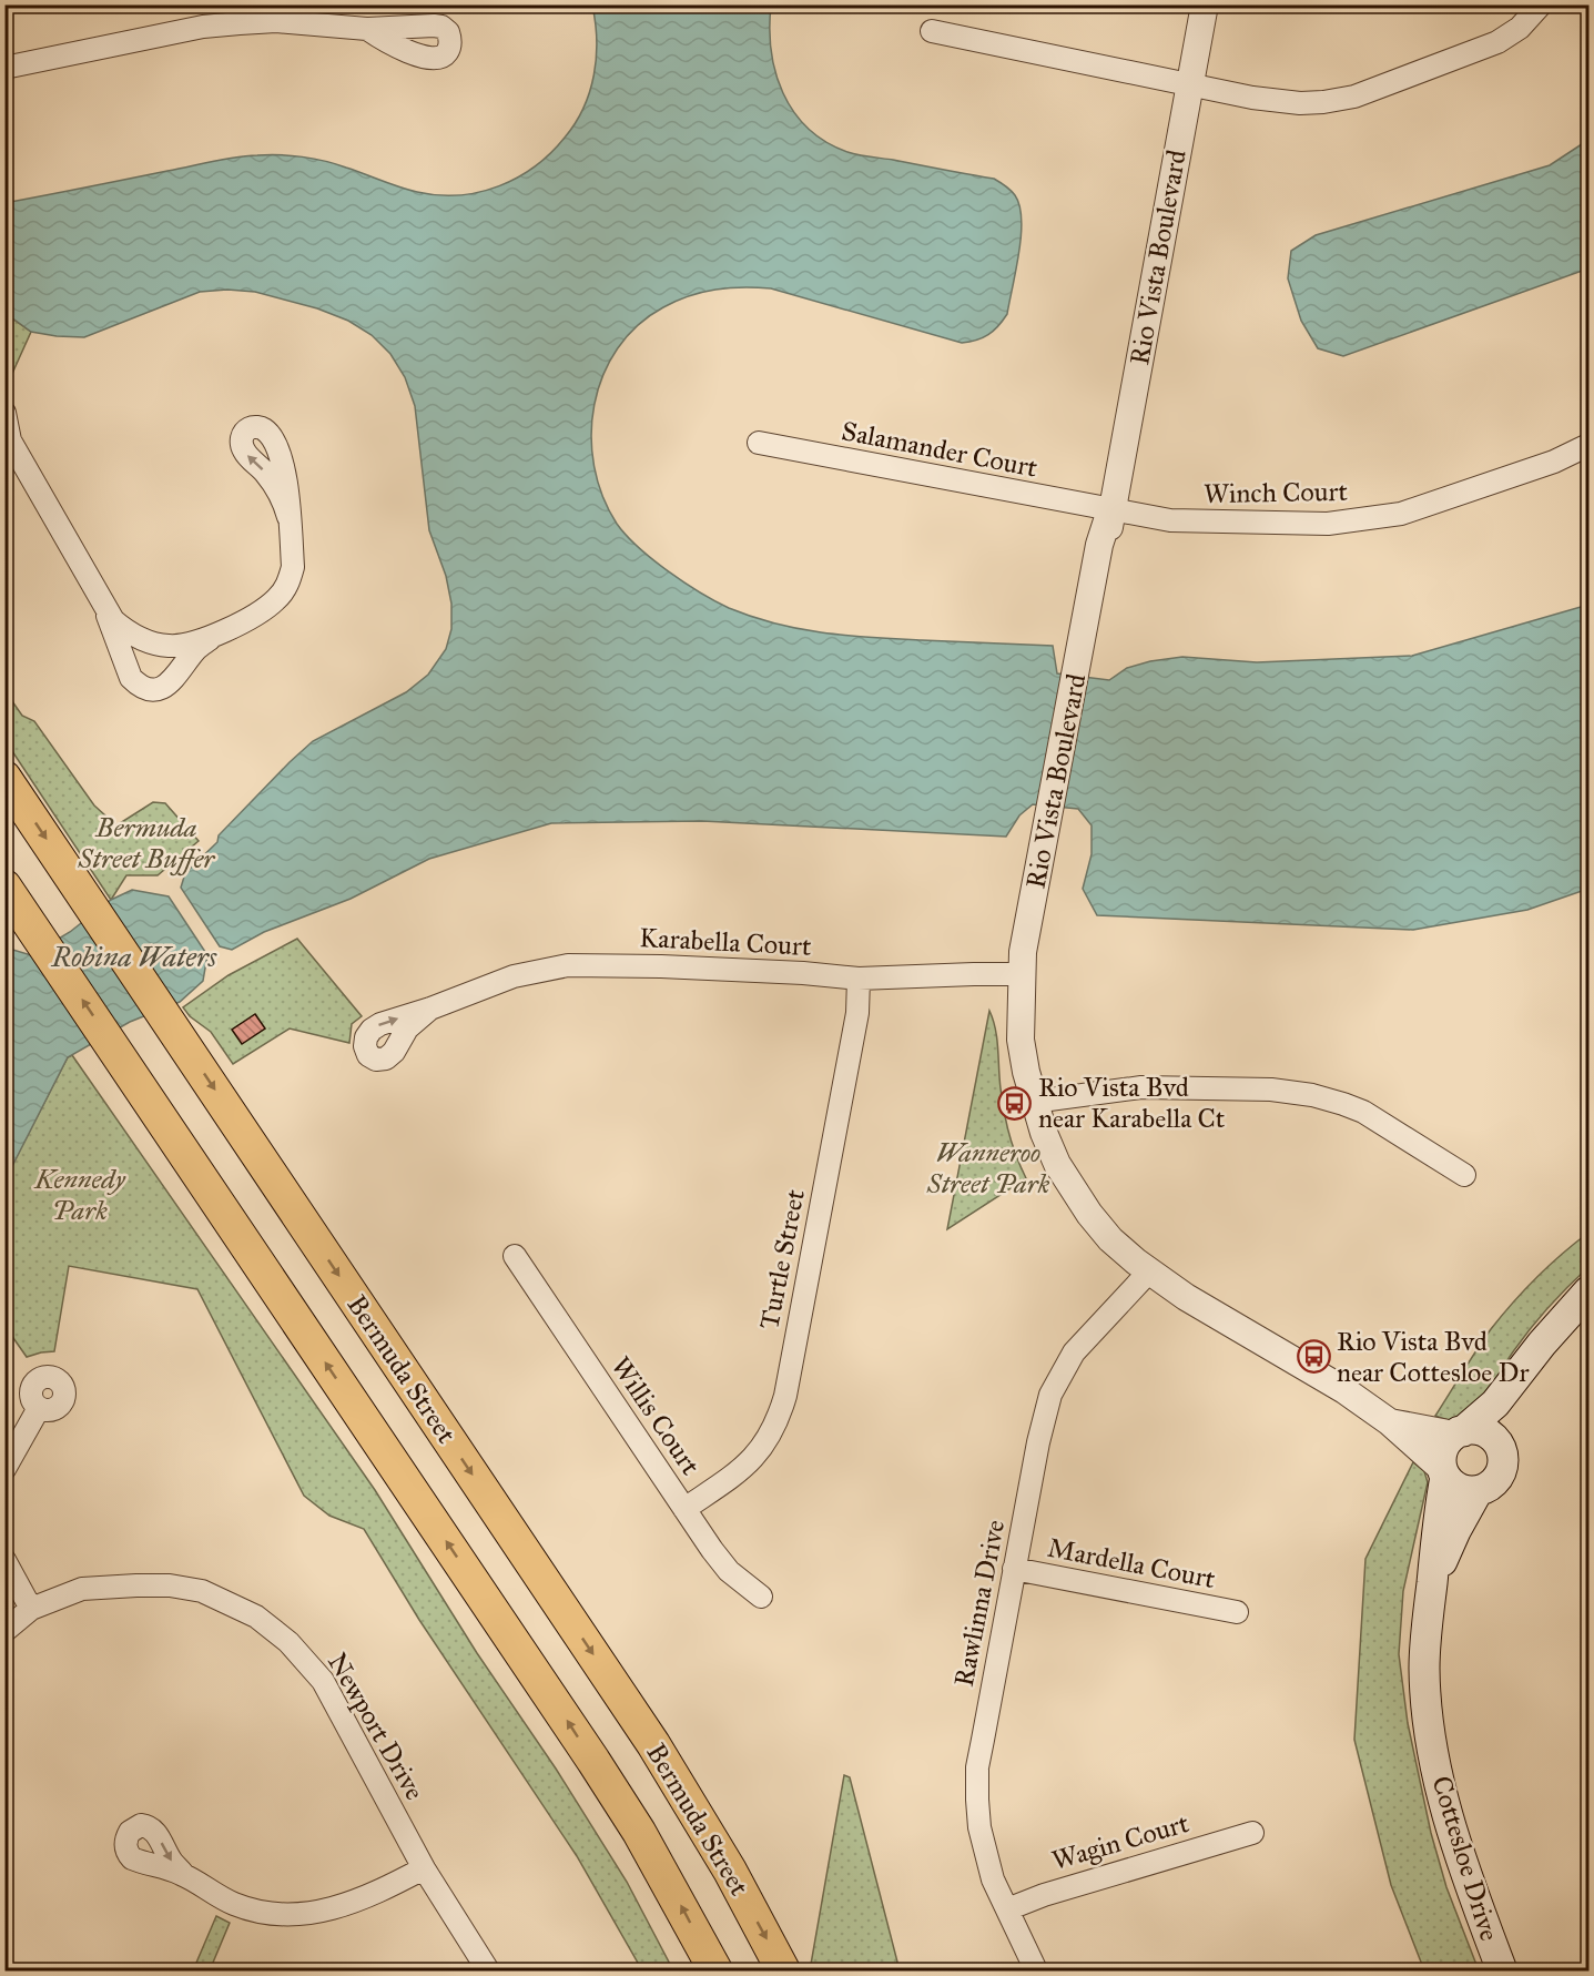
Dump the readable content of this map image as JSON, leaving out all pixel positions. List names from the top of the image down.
{
  "streets": {
    "main road": ["Bermuda Street", "Cottesloe Drive"],
    "street": [
      "Rio Vista Boulevard",
      "Salamander Court",
      "Winch Court",
      "Karabella Court",
      "Turtle Street",
      "Willis Court",
      "Mardella Court",
      "Rawlinna Drive",
      "Newport Drive",
      "Wagin Court"
    ]
  },
  "crossings": [
    ["Rio Vista Boulevard", "Salamander Court"],
    ["Rio Vista Boulevard", "Winch Court"],
    ["Rio Vista Boulevard", "Karabella Court"],
    ["Rio Vista Boulevard", "Rawlinna Drive"],
    ["Rio Vista Boulevard", "Cottesloe Drive"],
    ["Salamander Court", "Winch Court"],
    ["Karabella Court", "Turtle Street"],
    ["Turtle Street", "Willis Court"],
    ["Mardella Court", "Rawlinna Drive"],
    ["Rawlinna Drive", "Wagin Court"]
  ],
  "water": ["Robina Waters"],
  "parks": ["Bermuda Street Buffer", "Wanneroo Street Park", "Kennedy Park"],
  "places": {
    "bus stop": ["Rio Vista Bvd near Karabella Ct", "Rio Vista Bvd near Cottesloe Dr"]
  }
}
